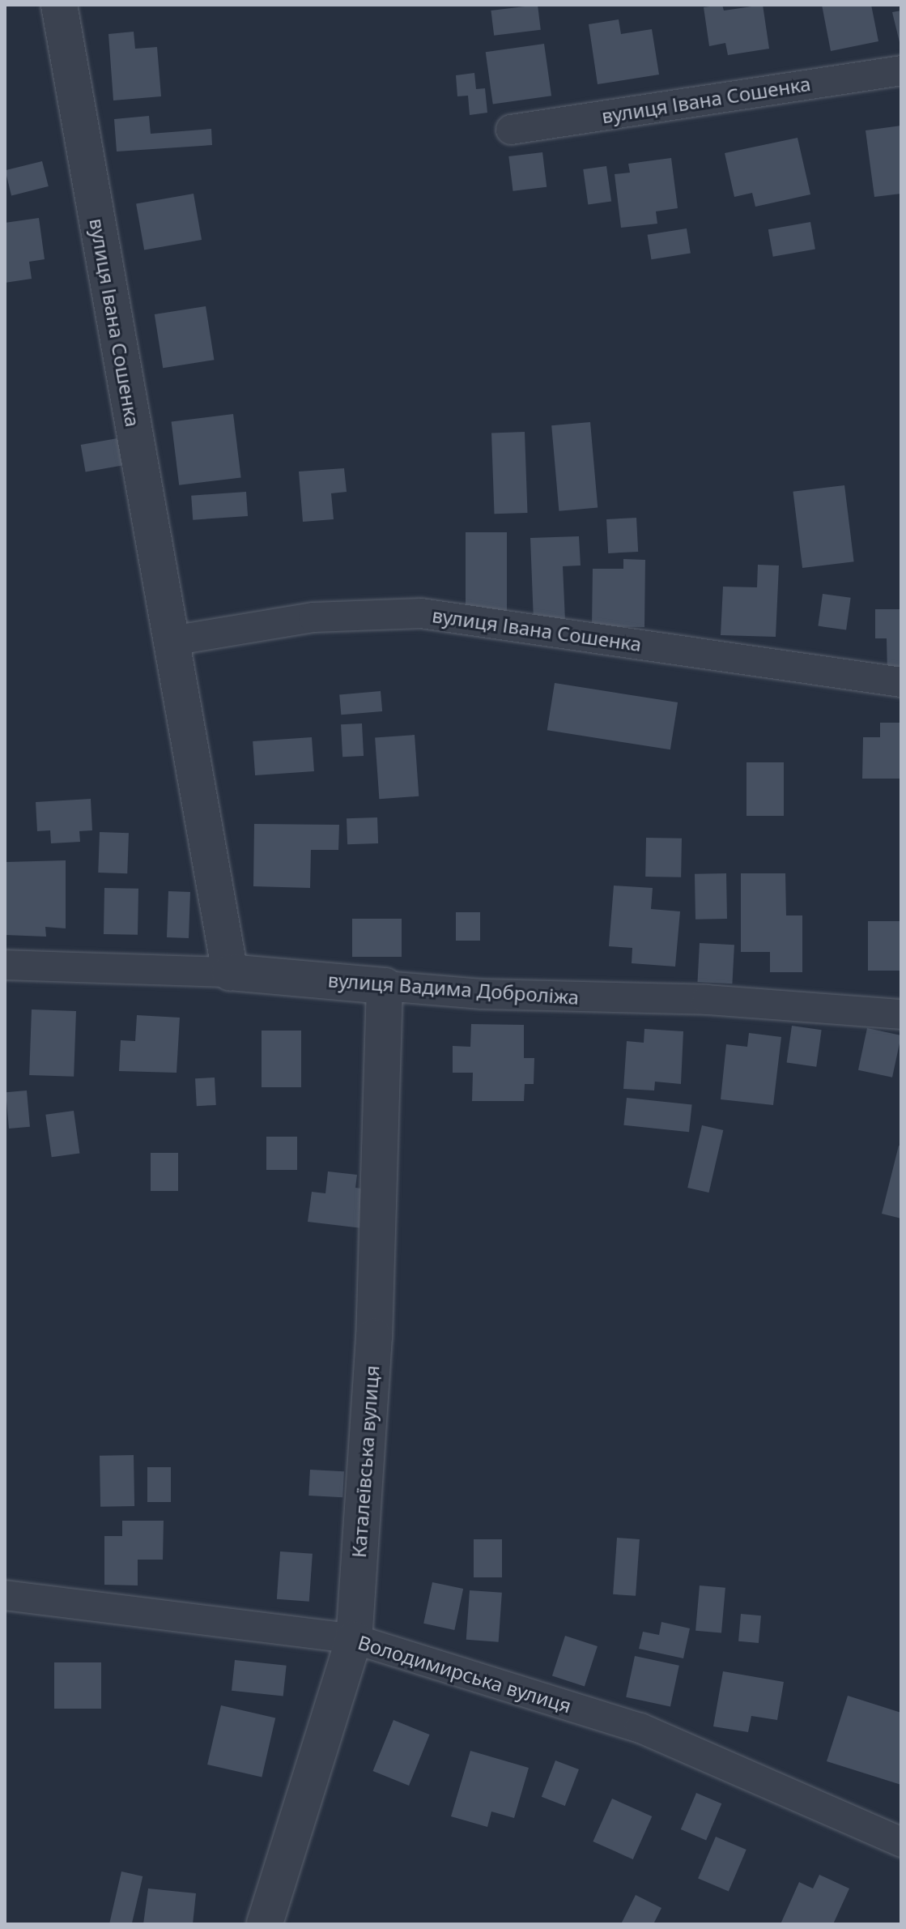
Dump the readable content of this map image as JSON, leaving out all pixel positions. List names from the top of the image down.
{
  "streets": {
    "street": [
      "вулиця Івана Сошенка",
      "вулиця Вадима Доброліжа",
      "Каталеївська вулиця",
      "Володимирська вулиця"
    ]
  },
  "crossings": [
    ["вулиця Івана Сошенка", "вулиця Вадима Доброліжа"],
    ["вулиця Вадима Доброліжа", "Каталеївська вулиця"],
    ["Каталеївська вулиця", "Володимирська вулиця"]
  ]
}
